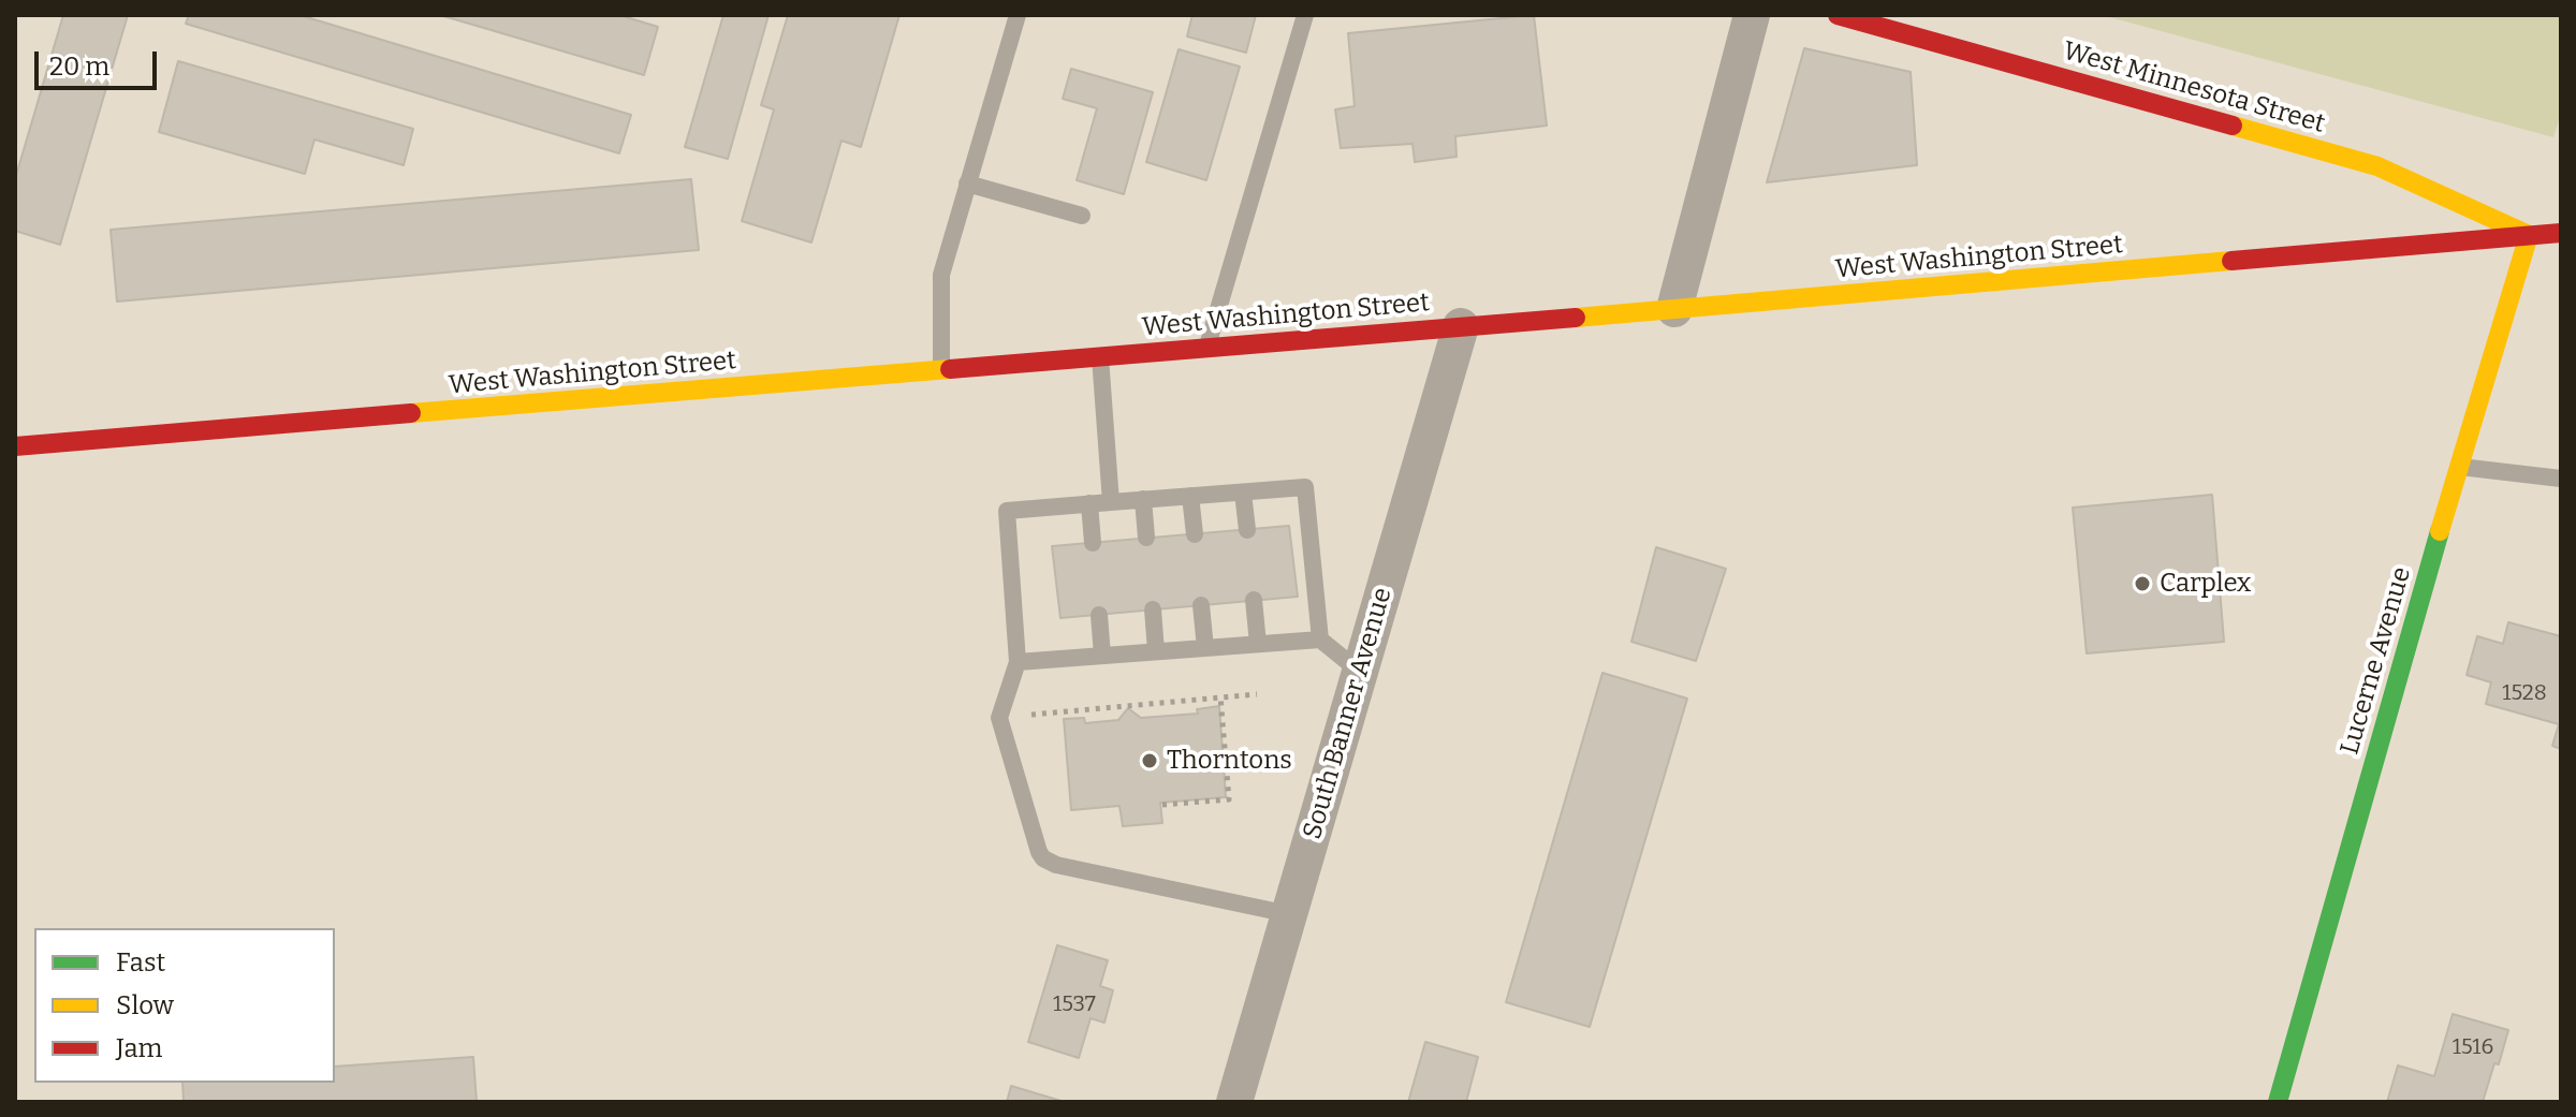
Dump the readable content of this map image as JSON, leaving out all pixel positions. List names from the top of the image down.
{
  "streets": {
    "main road": ["West Minnesota Street", "West Washington Street", "Lucerne Avenue"],
    "street": ["South Banner Avenue"]
  },
  "crossings": [
    ["West Minnesota Street", "West Washington Street"],
    ["West Minnesota Street", "Lucerne Avenue"],
    ["West Washington Street", "Lucerne Avenue"],
    ["West Washington Street", "South Banner Avenue"]
  ],
  "places": ["Carplex", "Thorntons"],
  "house_numbers": ["1528", "1537", "1516"],
  "legend": ["Fast", "Slow", "Jam"],
  "scale_bar": "20 m"
}
